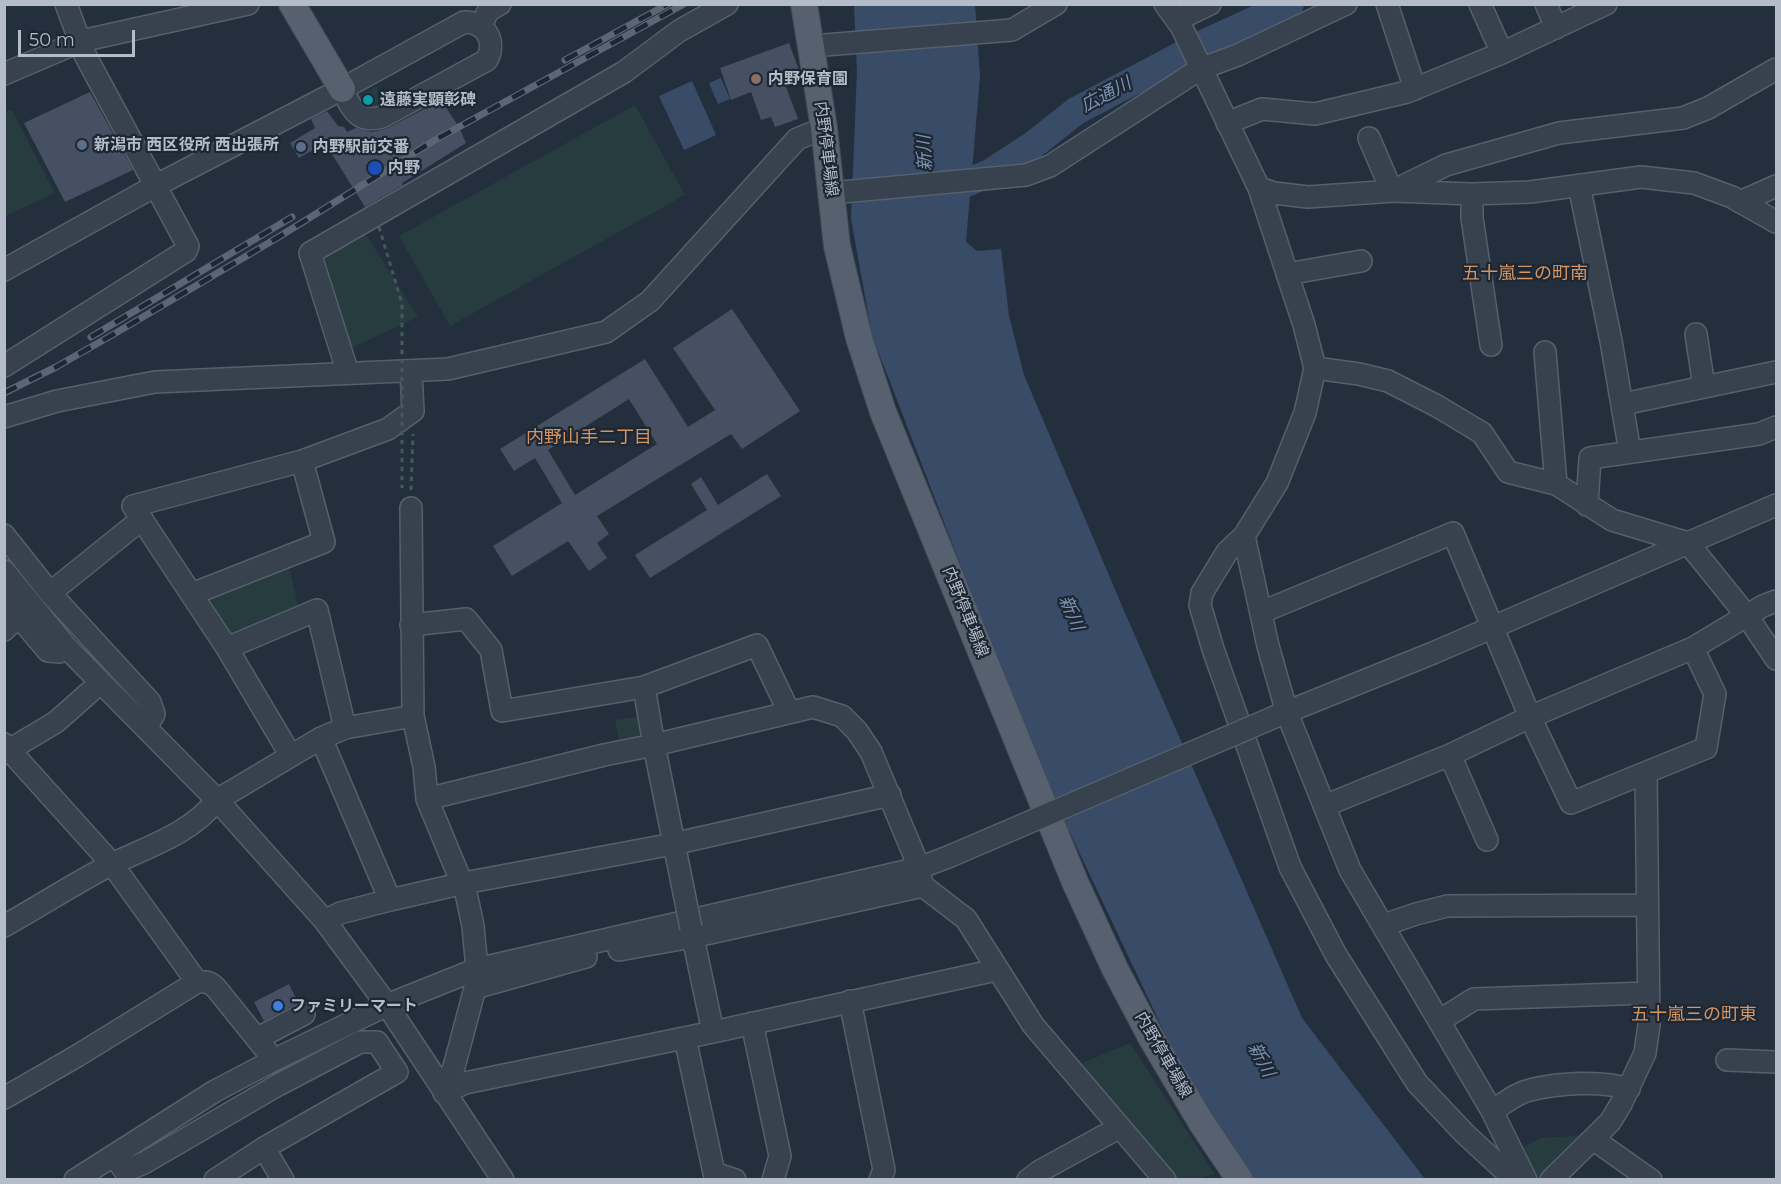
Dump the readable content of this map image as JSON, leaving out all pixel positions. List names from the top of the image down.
{
  "streets": {
    "main road": ["内野停車場線"]
  },
  "districts": ["五十嵐三の町南", "内野山手二丁目", "五十嵐三の町東"],
  "water": ["広通川", "新川"],
  "places": [
    "内野保育園",
    "遠藤実顕彰碑",
    "新潟市 西区役所 西出張所",
    "内野駅前交番",
    "内野",
    "ファミリーマート"
  ],
  "scale_bar": "50 m"
}
